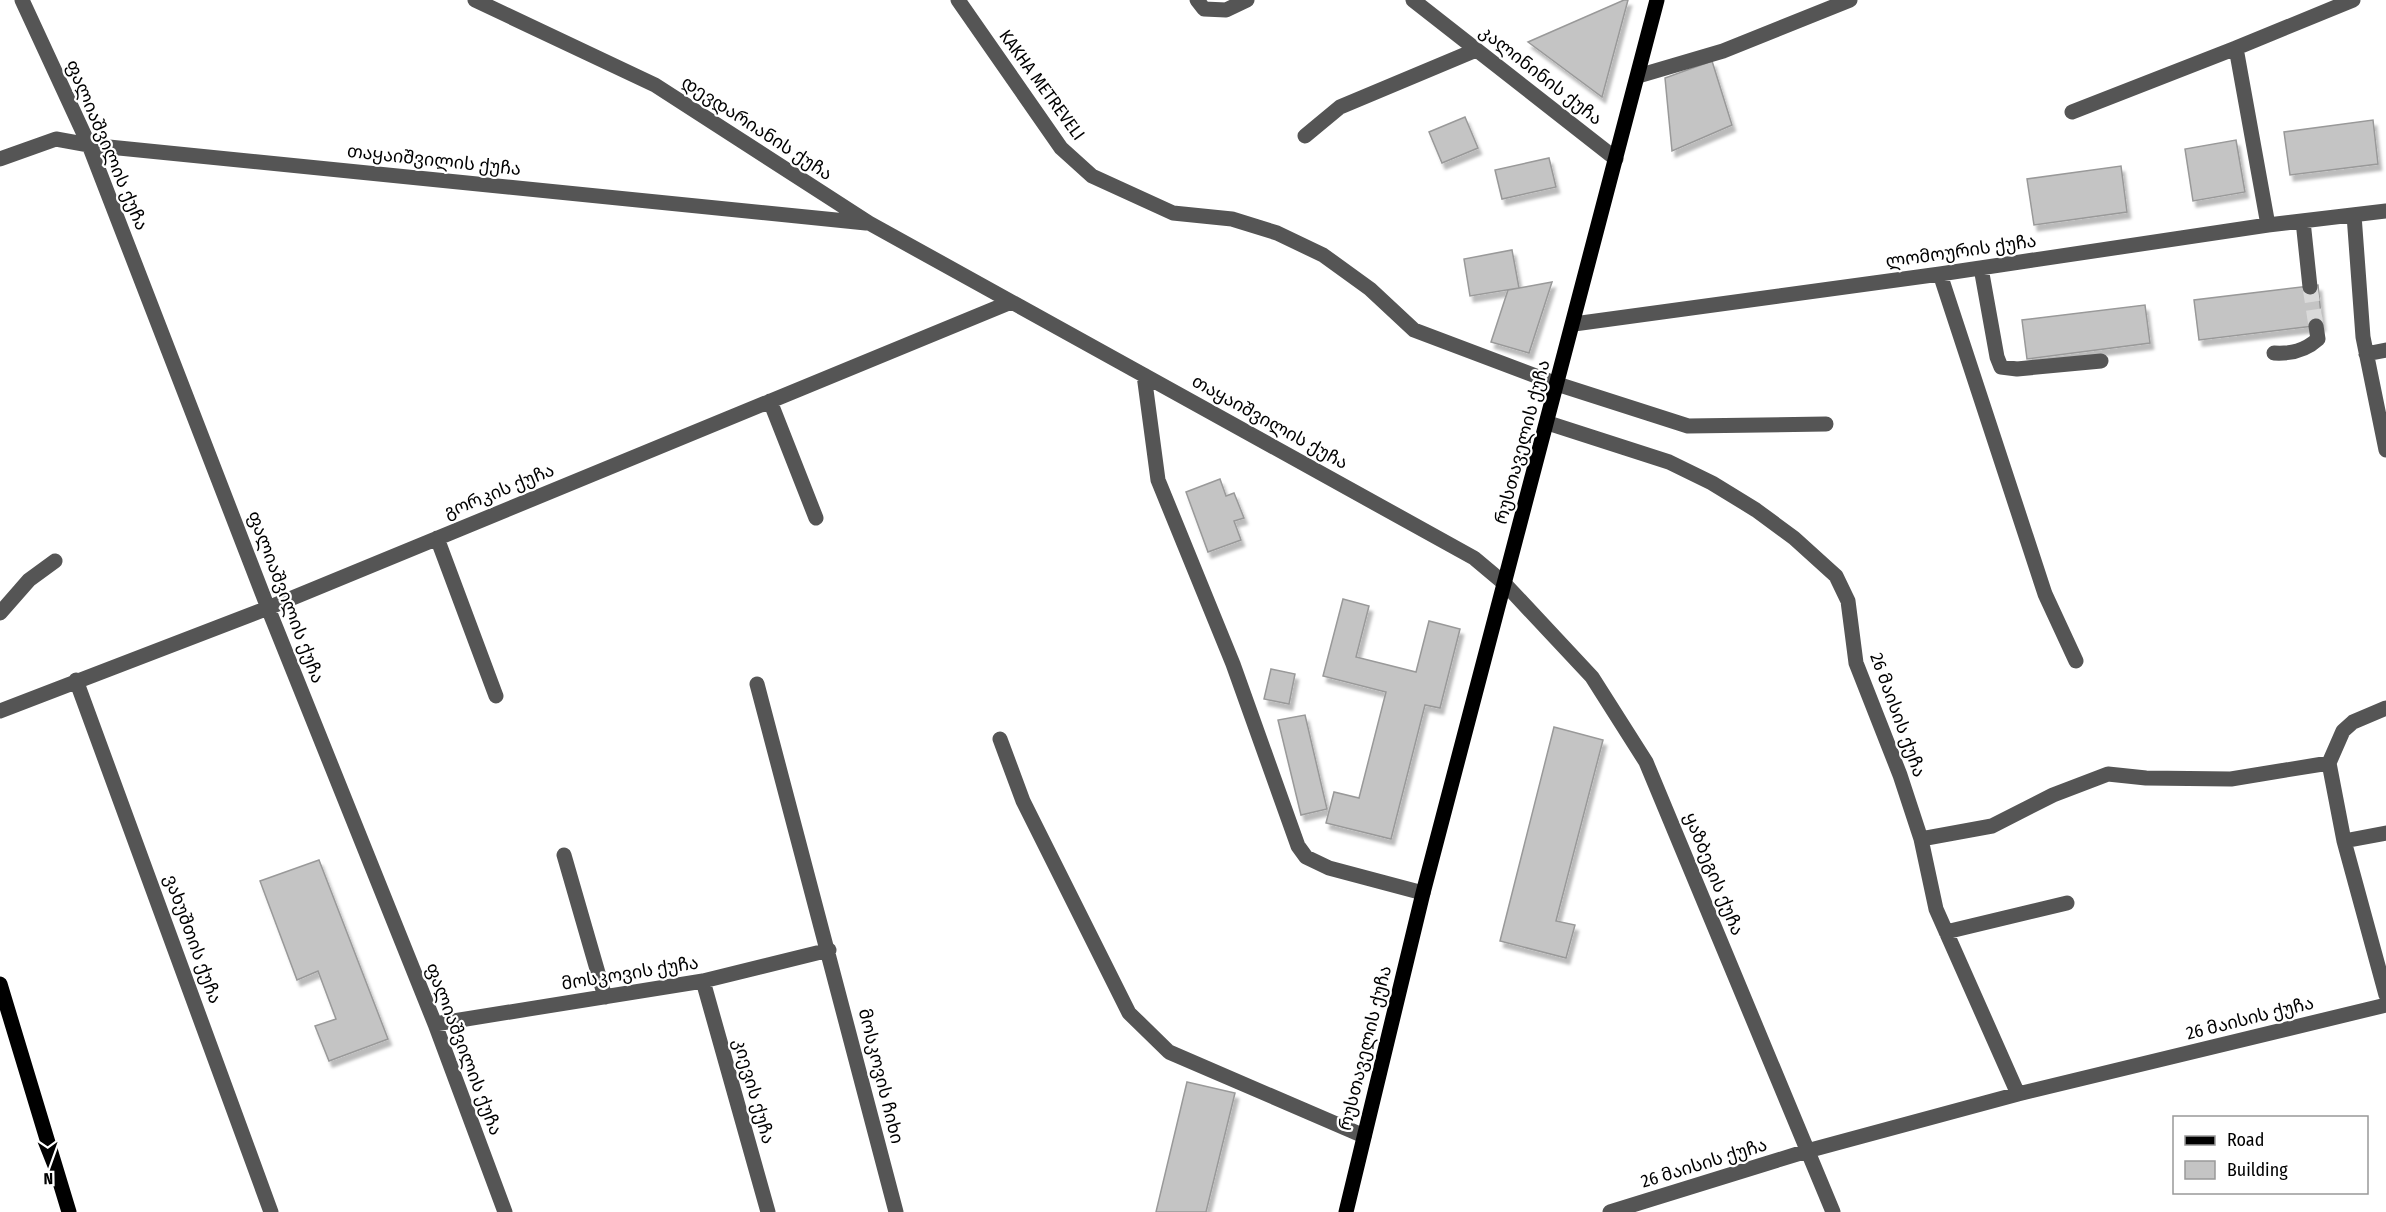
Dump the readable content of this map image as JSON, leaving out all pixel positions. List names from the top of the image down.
{
  "streets": {
    "main road": ["რუსთაველის ქუჩა"],
    "street": [
      "კალინინის ქუჩა",
      "KAKHA METREVELI",
      "დევდარიანის ქუჩა",
      "ფალიაშვილის ქუჩა",
      "თაყაიშვილის ქუჩა",
      "ლომოურის ქუჩა",
      "გორკის ქუჩა",
      "26 მაისის ქუჩა",
      "ყაზბეგის ქუჩა",
      "ვახუშთის ქუჩა",
      "მოსკოვის ქუჩა",
      "მოსკოვის ჩიხი",
      "კიევის ქუჩა"
    ]
  },
  "crossings": [
    ["კალინინის ქუჩა", "რუსთაველის ქუჩა"],
    ["KAKHA METREVELI", "რუსთაველის ქუჩა"],
    ["დევდარიანის ქუჩა", "თაყაიშვილის ქუჩა"],
    ["დევდარიანის ქუჩა", "გორკის ქუჩა"],
    ["ფალიაშვილის ქუჩა", "თაყაიშვილის ქუჩა"],
    ["ფალიაშვილის ქუჩა", "გორკის ქუჩა"],
    ["ფალიაშვილის ქუჩა", "მოსკოვის ქუჩა"],
    ["თაყაიშვილის ქუჩა", "რუსთაველის ქუჩა"],
    ["თაყაიშვილის ქუჩა", "გორკის ქუჩა"],
    ["თაყაიშვილის ქუჩა", "ყაზბეგის ქუჩა"],
    ["ლომოურის ქუჩა", "რუსთაველის ქუჩა"],
    ["რუსთაველის ქუჩა", "26 მაისის ქუჩა"],
    ["რუსთაველის ქუჩა", "ყაზბეგის ქუჩა"],
    ["გორკის ქუჩა", "ვახუშთის ქუჩა"],
    ["26 მაისის ქუჩა", "ყაზბეგის ქუჩა"],
    ["მოსკოვის ქუჩა", "მოსკოვის ჩიხი"],
    ["მოსკოვის ქუჩა", "კიევის ქუჩა"]
  ],
  "legend": ["Road", "Building"],
  "north": "bottom"
}
